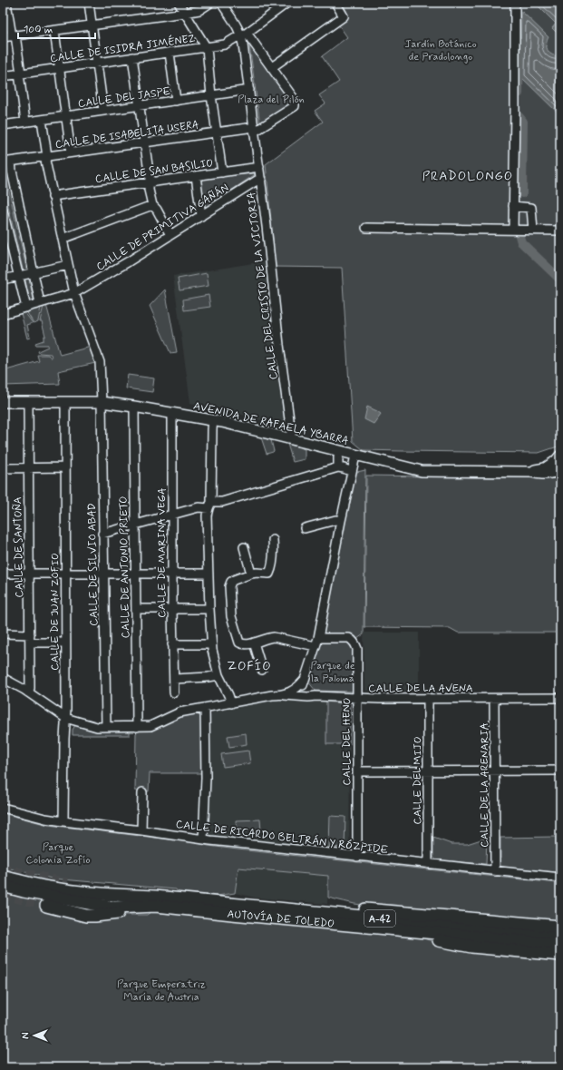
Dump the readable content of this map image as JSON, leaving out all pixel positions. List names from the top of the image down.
{
  "streets": {
    "highway": ["AUTOVÍA DE TOLEDO", "A-42"],
    "main road": ["AVENIDA DE RAFAELA YBARRA"],
    "street": [
      "CALLE DE ISIDRA JIMÉNEZ",
      "CALLE DEL JASPE",
      "CALLE DE ISABELITA USERA",
      "CALLE DE SAN BASILIO",
      "CALLE DE PRIMITIVA GAÑÁN",
      "CALLE DEL CRISTO DE LA VICTORIA",
      "CALLE DE SANTOÑA",
      "CALLE DE MARINA VEGA",
      "CALLE DE SILVIO ABAD",
      "CALLE DE ANTONIO PRIETO",
      "CALLE DE JUAN ZOFIO",
      "CALLE DE LA AVENA",
      "CALLE DEL HENO",
      "CALLE DEL MIJO",
      "CALLE DE LA ARENARIA",
      "CALLE DE RICARDO BELTRÁN Y RÓZPIDE"
    ]
  },
  "crossings": [
    ["CALLE DE ISIDRA JIMÉNEZ", "CALLE DEL CRISTO DE LA VICTORIA"],
    ["CALLE DEL JASPE", "CALLE DEL CRISTO DE LA VICTORIA"],
    ["CALLE DEL JASPE", "CALLE DE SILVIO ABAD"],
    ["CALLE DE ISABELITA USERA", "CALLE DEL CRISTO DE LA VICTORIA"],
    ["CALLE DE ISABELITA USERA", "CALLE DE SILVIO ABAD"],
    ["CALLE DE SAN BASILIO", "CALLE DEL CRISTO DE LA VICTORIA"],
    ["CALLE DE SAN BASILIO", "CALLE DE SILVIO ABAD"],
    ["CALLE DE PRIMITIVA GAÑÁN", "CALLE DEL CRISTO DE LA VICTORIA"],
    ["CALLE DE PRIMITIVA GAÑÁN", "CALLE DE SILVIO ABAD"],
    ["CALLE DEL CRISTO DE LA VICTORIA", "AVENIDA DE RAFAELA YBARRA"],
    ["AVENIDA DE RAFAELA YBARRA", "CALLE DE SANTOÑA"],
    ["AVENIDA DE RAFAELA YBARRA", "CALLE DE MARINA VEGA"],
    ["AVENIDA DE RAFAELA YBARRA", "CALLE DE SILVIO ABAD"],
    ["AVENIDA DE RAFAELA YBARRA", "CALLE DE ANTONIO PRIETO"],
    ["AVENIDA DE RAFAELA YBARRA", "CALLE DE JUAN ZOFIO"],
    ["CALLE DE JUAN ZOFIO", "CALLE DE RICARDO BELTRÁN Y RÓZPIDE"],
    ["CALLE DE LA AVENA", "CALLE DEL HENO"],
    ["CALLE DE LA AVENA", "CALLE DEL MIJO"],
    ["CALLE DE LA AVENA", "CALLE DE LA ARENARIA"],
    ["CALLE DEL HENO", "CALLE DE RICARDO BELTRÁN Y RÓZPIDE"],
    ["CALLE DEL MIJO", "CALLE DE RICARDO BELTRÁN Y RÓZPIDE"],
    ["CALLE DE LA ARENARIA", "CALLE DE RICARDO BELTRÁN Y RÓZPIDE"]
  ],
  "districts": ["PRADOLONGO", "ZOFÍO"],
  "parks": [
    "Jardín Botánico de Pradolongo",
    "Plaza del Pilón",
    "Parque de la Paloma",
    "Parque Colonia Zofío",
    "Parque Emperatriz María de Austria"
  ],
  "scale_bar": "100 m",
  "north": "left"
}
